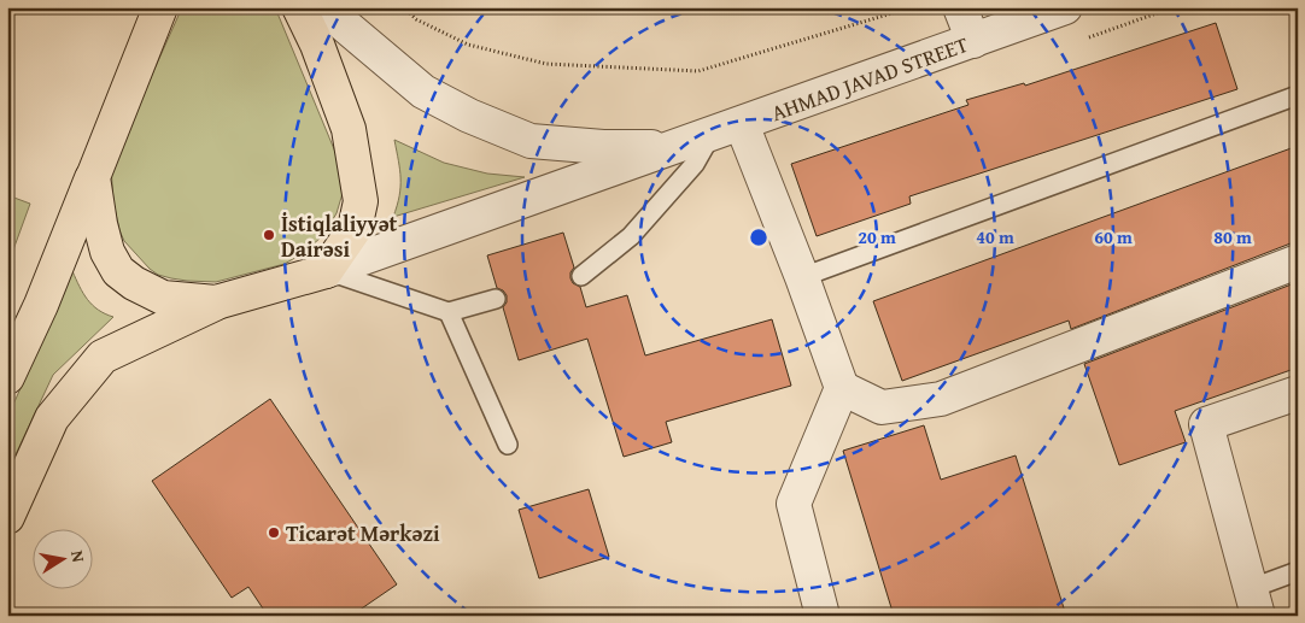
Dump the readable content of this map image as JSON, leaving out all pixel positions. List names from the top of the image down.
{
  "streets": {
    "street": ["AHMAD JAVAD STREET"]
  },
  "places": ["İstiqlaliyyət Dairəsi", "Ticarət Mərkəzi"],
  "north": "right",
  "rings": [
    "20 m",
    "40 m",
    "60 m",
    "80 m"
  ]
}
